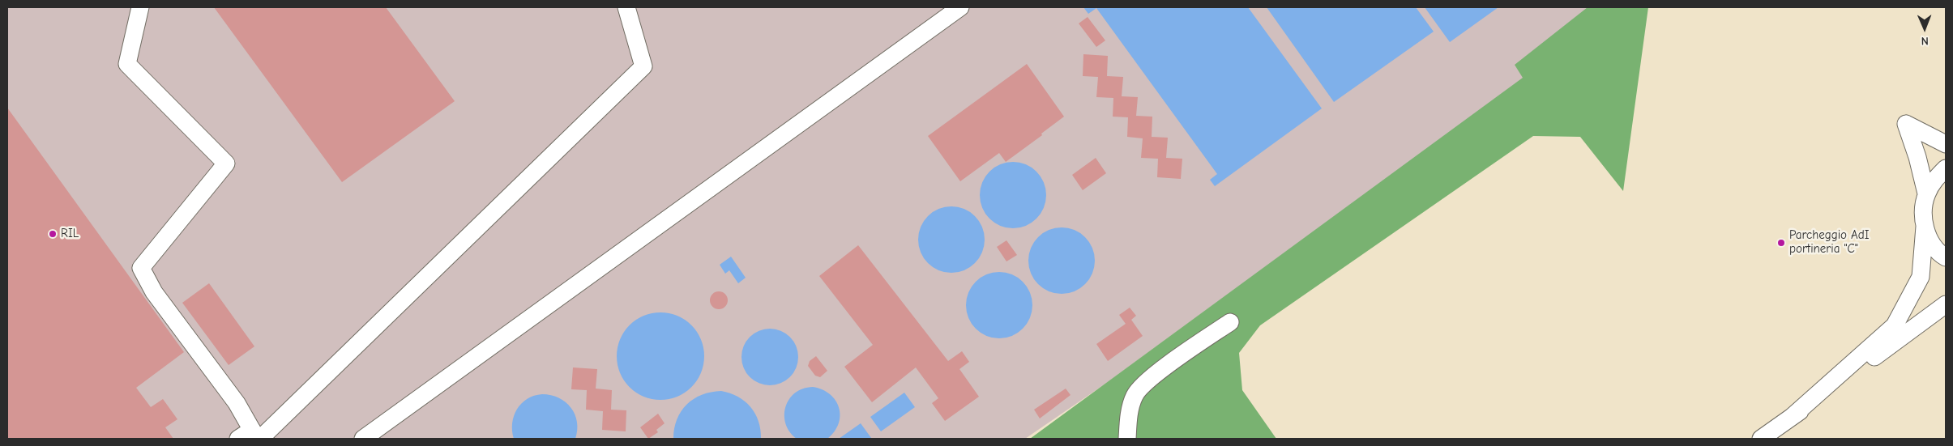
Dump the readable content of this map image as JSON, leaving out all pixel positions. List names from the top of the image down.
{
  "places": ["RIL", "Parcheggio AdI portineria \"C\""],
  "north": "bottom"
}
